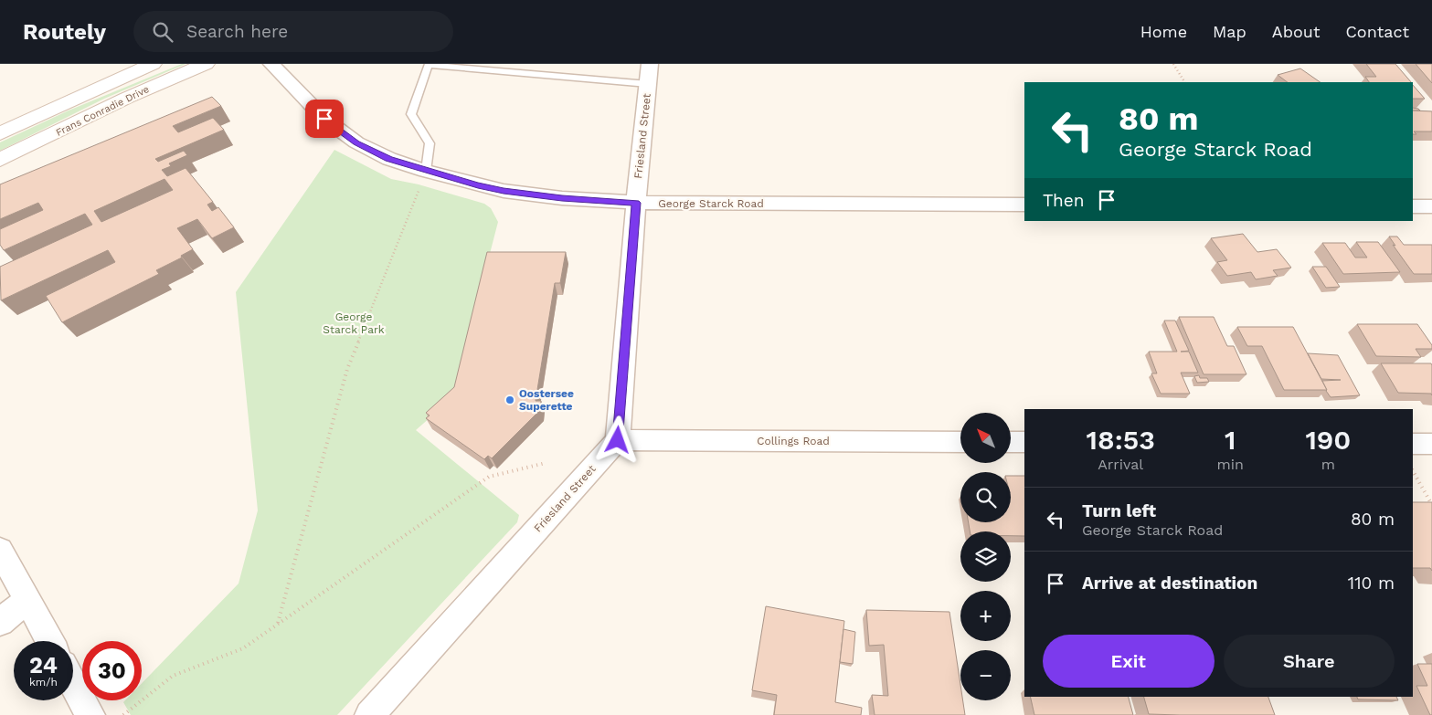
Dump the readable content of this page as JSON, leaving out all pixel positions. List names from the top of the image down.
{
  "streets": {
    "main road": ["Frans Conradie Drive"],
    "street": ["Friesland Street", "George Starck Road", "Collings Road"]
  },
  "crossings": [
    ["Friesland Street", "George Starck Road"],
    ["Friesland Street", "Collings Road"]
  ],
  "parks": ["George Starck Park"],
  "places": ["Oostersee Superette"],
  "north": "top left",
  "page": {
    "header": "Routely",
    "search": "Search here",
    "nav": [
      "Home",
      "Map",
      "About",
      "Contact"
    ],
    "turn": ["80 m", "George Starck Road"],
    "then": "Then",
    "eta": [
      "18:53",
      "Arrival",
      "1",
      "min",
      "190",
      "m"
    ],
    "map_buttons": ["+", "−"],
    "list": [
      {
        "name": "Turn left",
        "note": "George Starck Road",
        "value": "80 m"
      },
      {
        "name": "Arrive at destination",
        "value": "110 m"
      }
    ],
    "buttons": ["Exit", "Share"],
    "speed": "24 km/h",
    "limit": "30"
  }
}
